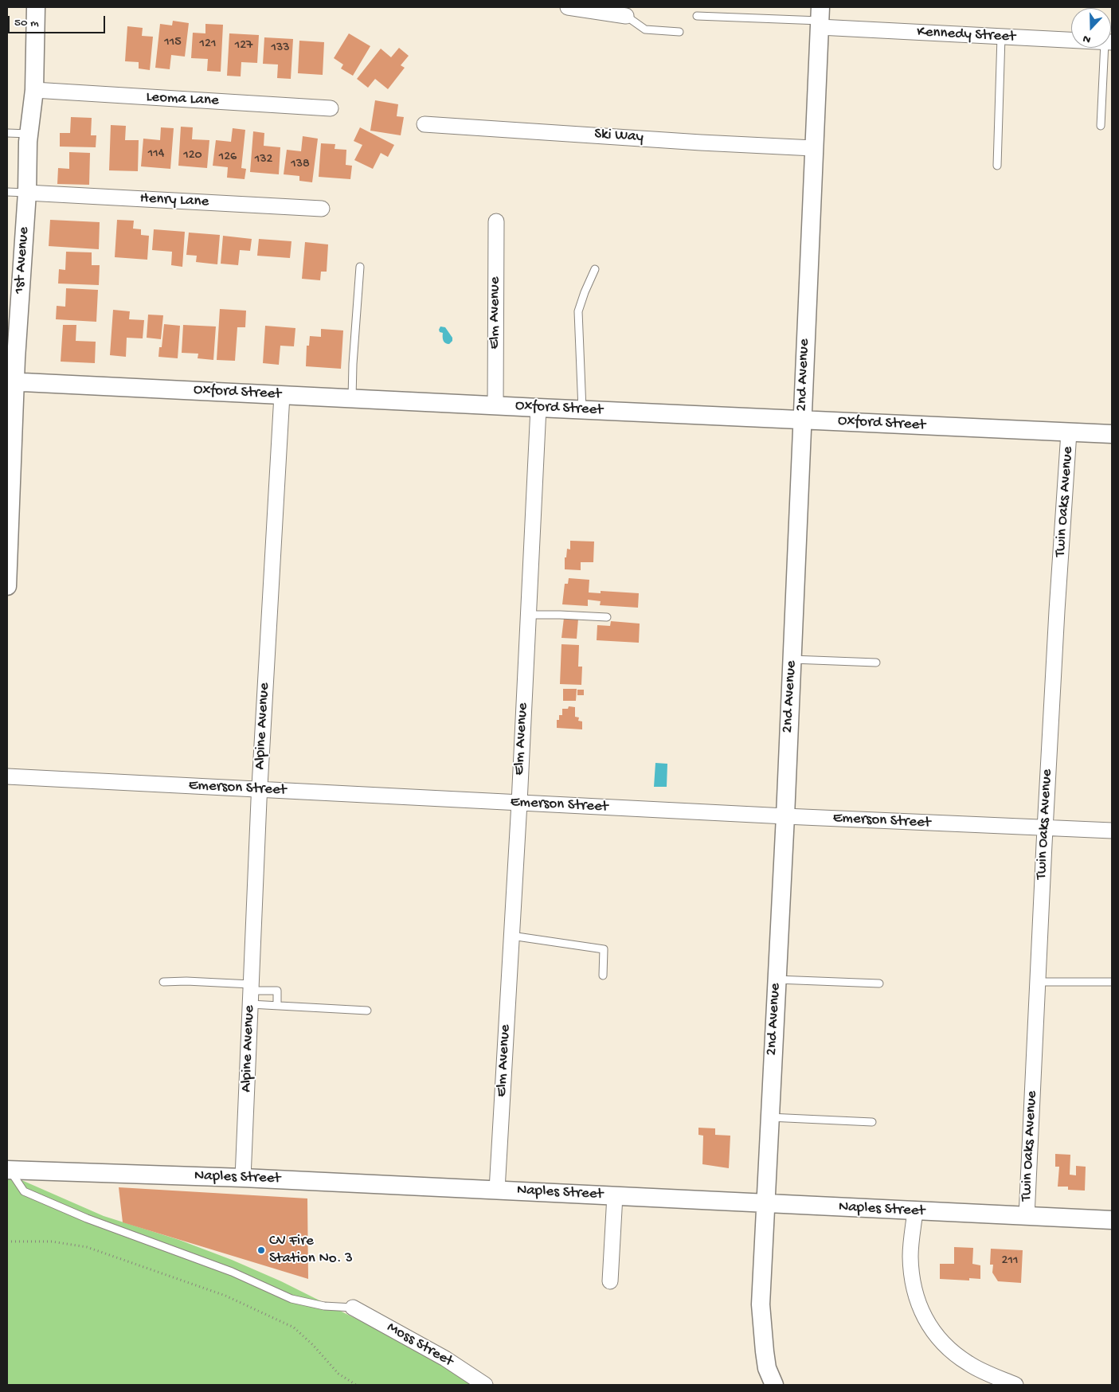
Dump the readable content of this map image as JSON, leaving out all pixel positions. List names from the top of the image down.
{
  "streets": {
    "street": [
      "Kennedy Street",
      "Leoma Lane",
      "Ski Way",
      "Henry Lane",
      "1st Avenue",
      "Elm Avenue",
      "2nd Avenue",
      "Oxford Street",
      "Twin Oaks Avenue",
      "Alpine Avenue",
      "Emerson Street",
      "Naples Street",
      "Moss Street"
    ]
  },
  "crossings": [
    ["Kennedy Street", "2nd Avenue"],
    ["Leoma Lane", "1st Avenue"],
    ["Ski Way", "2nd Avenue"],
    ["Henry Lane", "1st Avenue"],
    ["1st Avenue", "Oxford Street"],
    ["Elm Avenue", "Oxford Street"],
    ["Elm Avenue", "Emerson Street"],
    ["Elm Avenue", "Naples Street"],
    ["2nd Avenue", "Oxford Street"],
    ["2nd Avenue", "Emerson Street"],
    ["2nd Avenue", "Naples Street"],
    ["Oxford Street", "Twin Oaks Avenue"],
    ["Oxford Street", "Alpine Avenue"],
    ["Twin Oaks Avenue", "Emerson Street"],
    ["Twin Oaks Avenue", "Naples Street"],
    ["Alpine Avenue", "Emerson Street"],
    ["Alpine Avenue", "Naples Street"]
  ],
  "places": ["CV Fire Station No. 3"],
  "house_numbers": [
    "115",
    "121",
    "127",
    "133",
    "114",
    "120",
    "126",
    "132",
    "138",
    "211"
  ],
  "scale_bar": "50 m",
  "north": "bottom"
}
